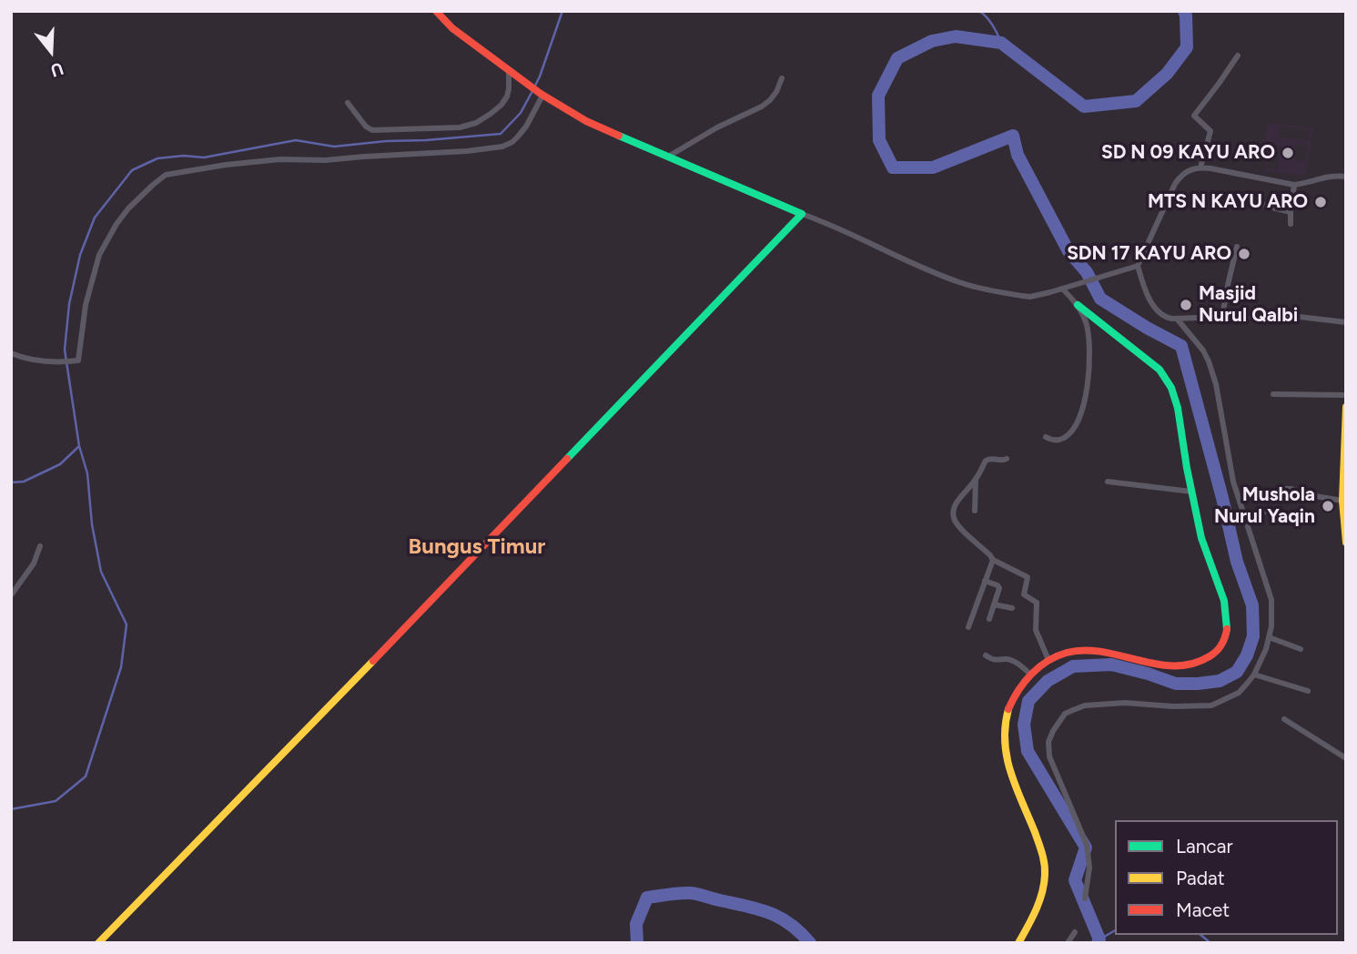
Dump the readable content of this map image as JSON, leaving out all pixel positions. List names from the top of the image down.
{
  "districts": ["Bungus Timur"],
  "places": [
    "SD N 09 KAYU ARO",
    "MTS N KAYU ARO",
    "SDN 17 KAYU ARO",
    "Masjid Nurul Qalbi",
    "Mushola Nurul Yaqin"
  ],
  "legend": ["Lancar", "Padat", "Macet"],
  "north": "bottom"
}
